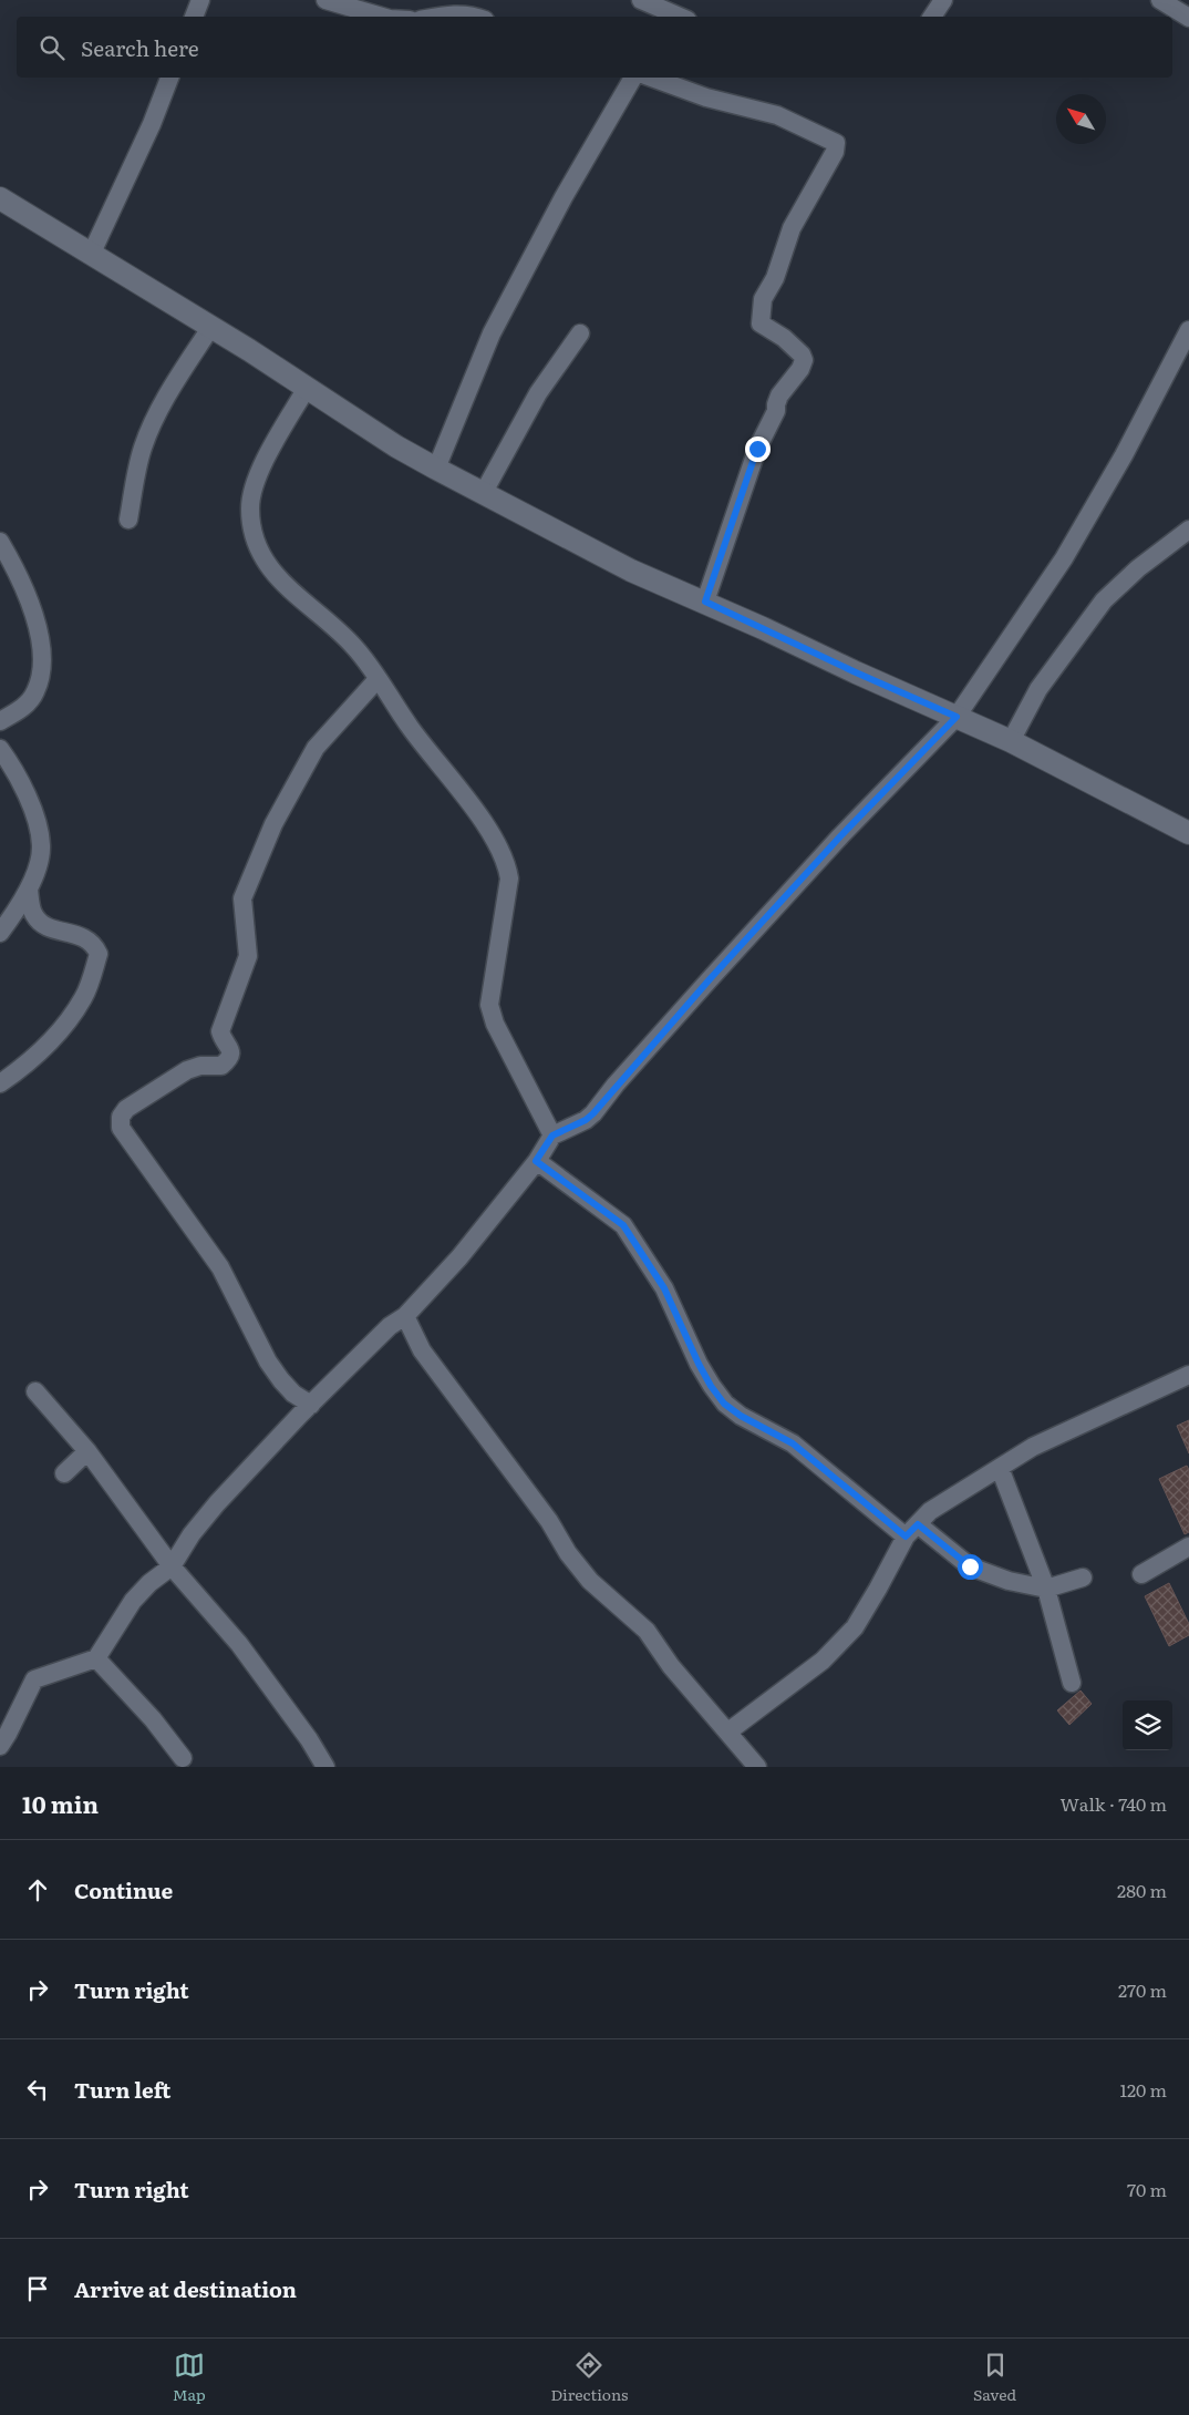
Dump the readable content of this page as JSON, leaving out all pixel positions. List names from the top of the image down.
{
  "north": "top left",
  "page": {
    "search": "Search here",
    "heading": ["10 min", "Walk · 740 m"],
    "list": [
      ["Continue", "280 m"],
      ["Turn right", "270 m"],
      ["Turn left", "120 m"],
      ["Turn right", "70 m"],
      "Arrive at destination"
    ],
    "nav": ["Map", "Directions", "Saved"]
  }
}
